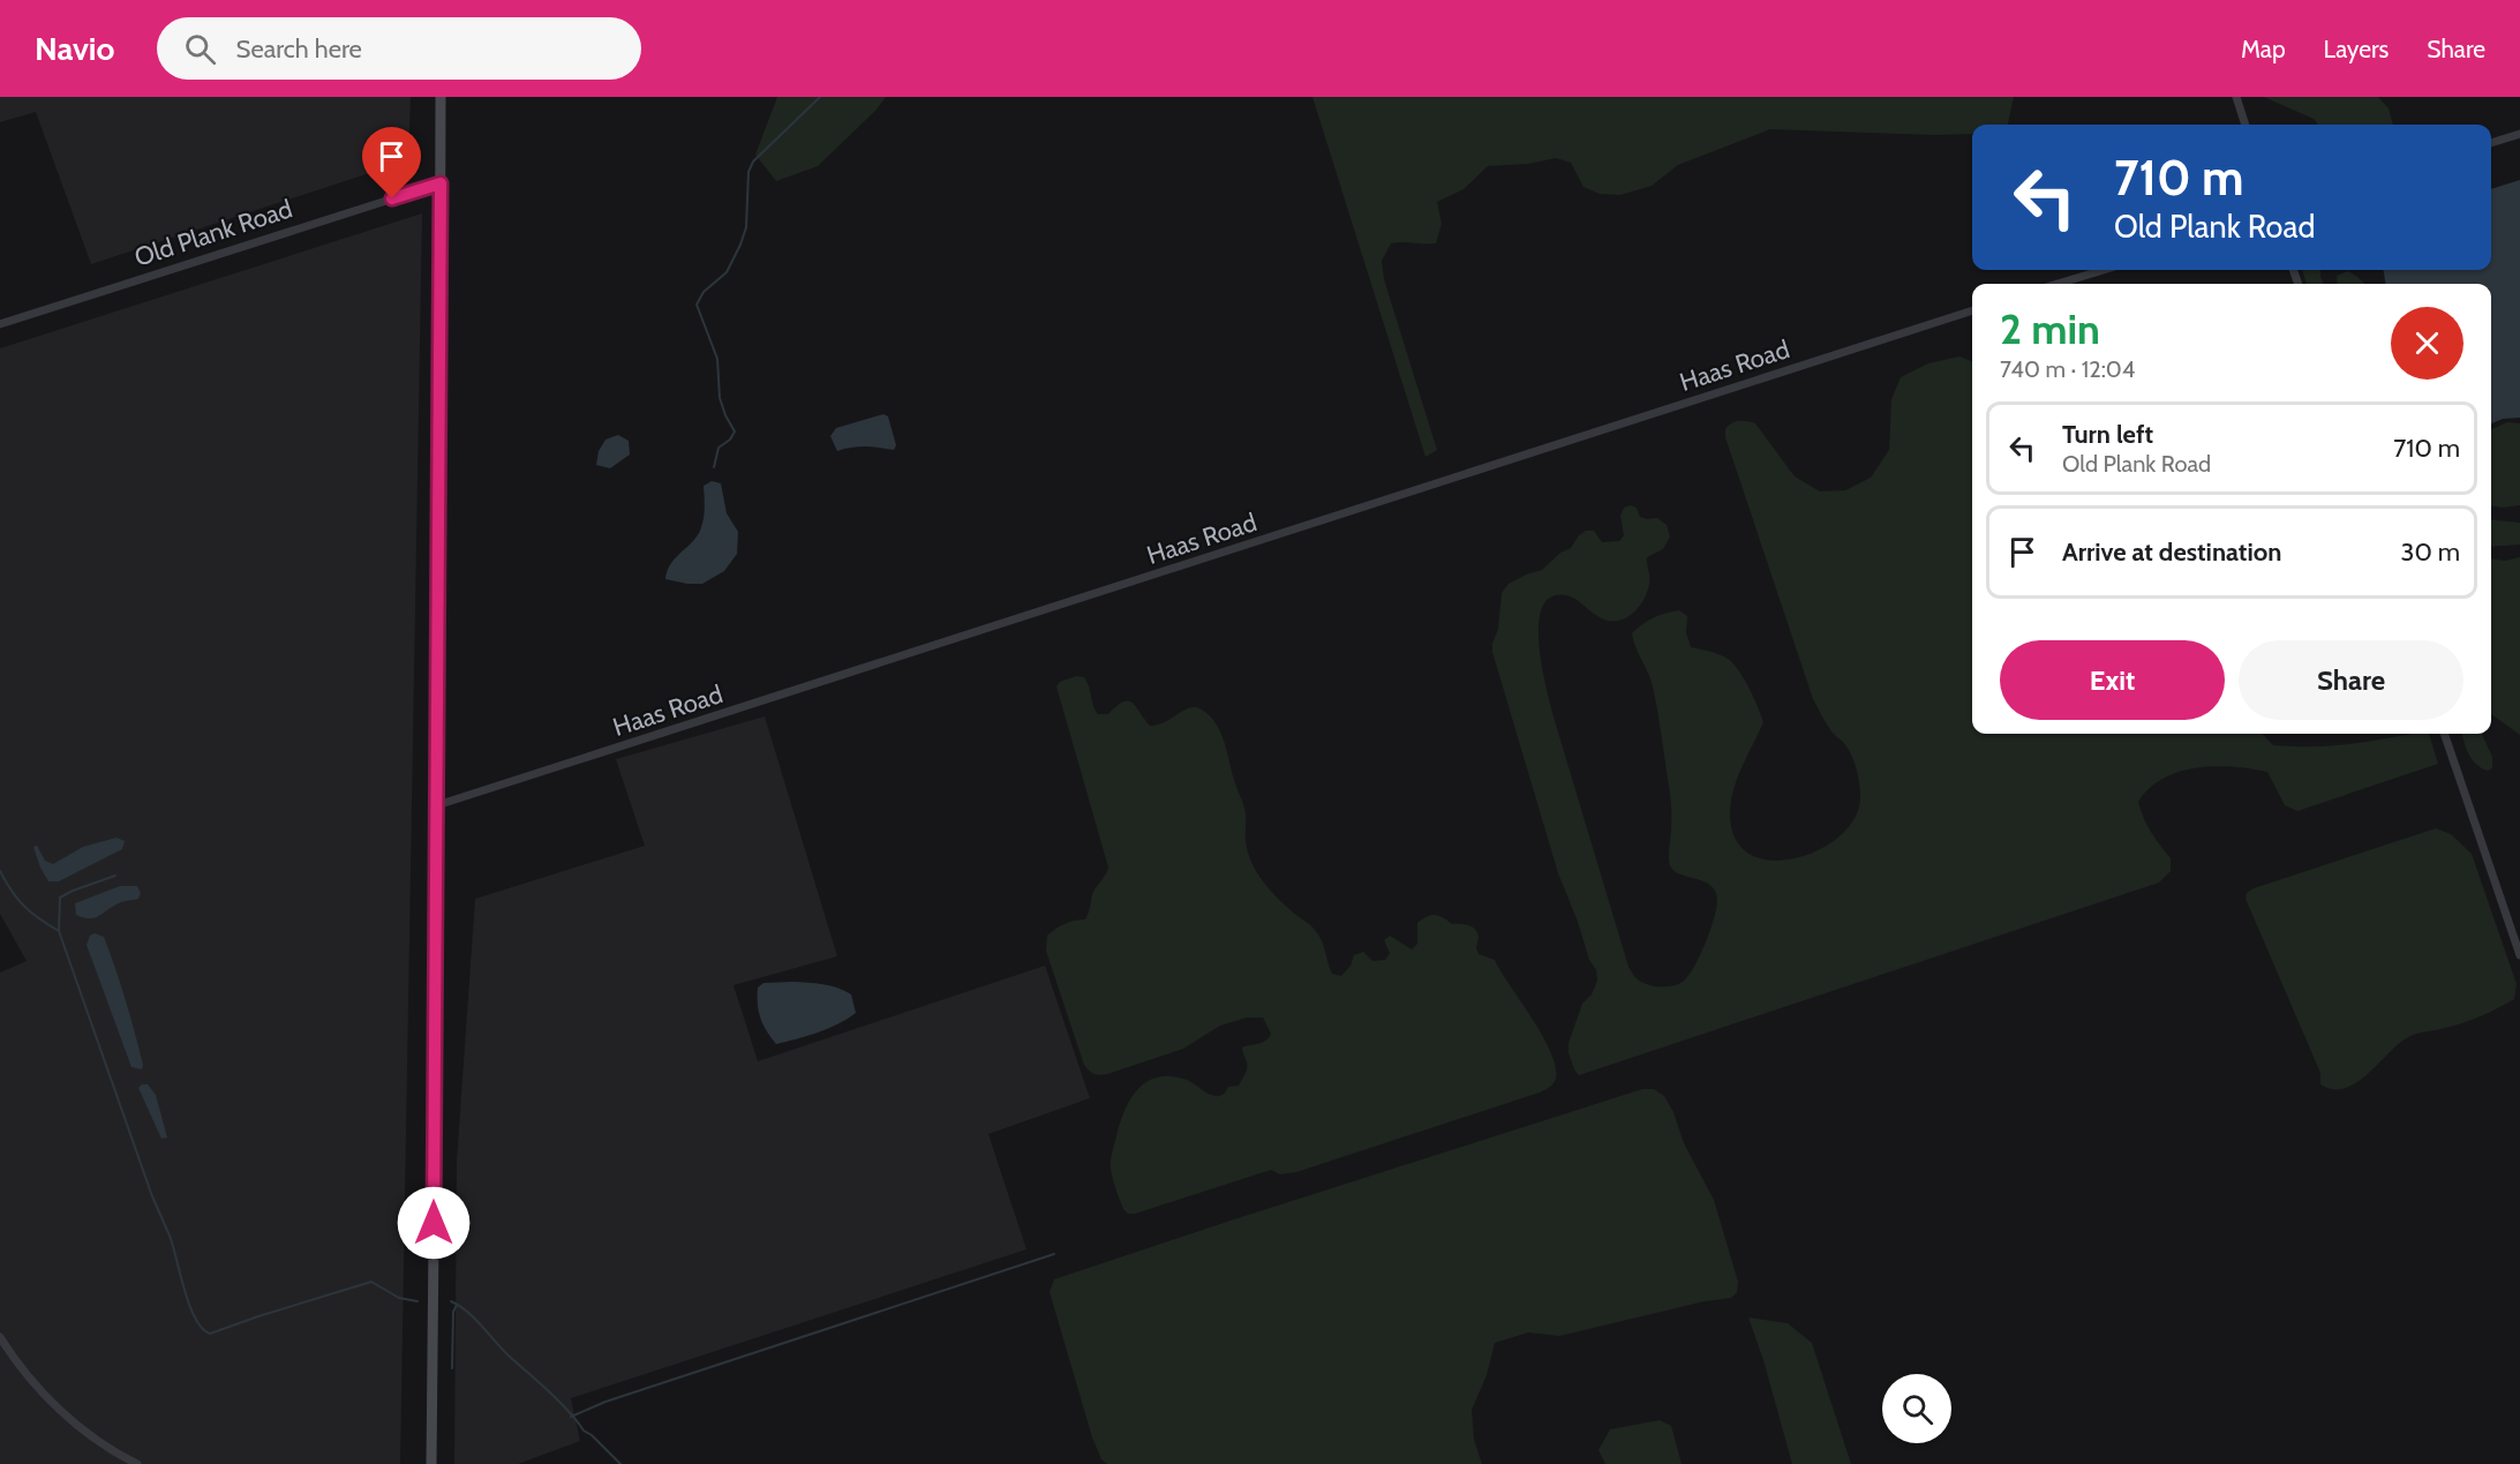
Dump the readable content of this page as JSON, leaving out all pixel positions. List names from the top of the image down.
{
  "streets": {
    "street": ["Old Plank Road", "Haas Road"]
  },
  "page": {
    "header": "Navio",
    "search": "Search here",
    "nav": ["Map", "Layers", "Share"],
    "turn": ["710 m", "Old Plank Road"],
    "heading": ["2 min", "740 m · 12:04"],
    "list": [
      {
        "name": "Turn left",
        "note": "Old Plank Road",
        "value": "710 m"
      },
      {
        "name": "Arrive at destination",
        "value": "30 m"
      }
    ],
    "buttons": ["Exit", "Share"]
  }
}
